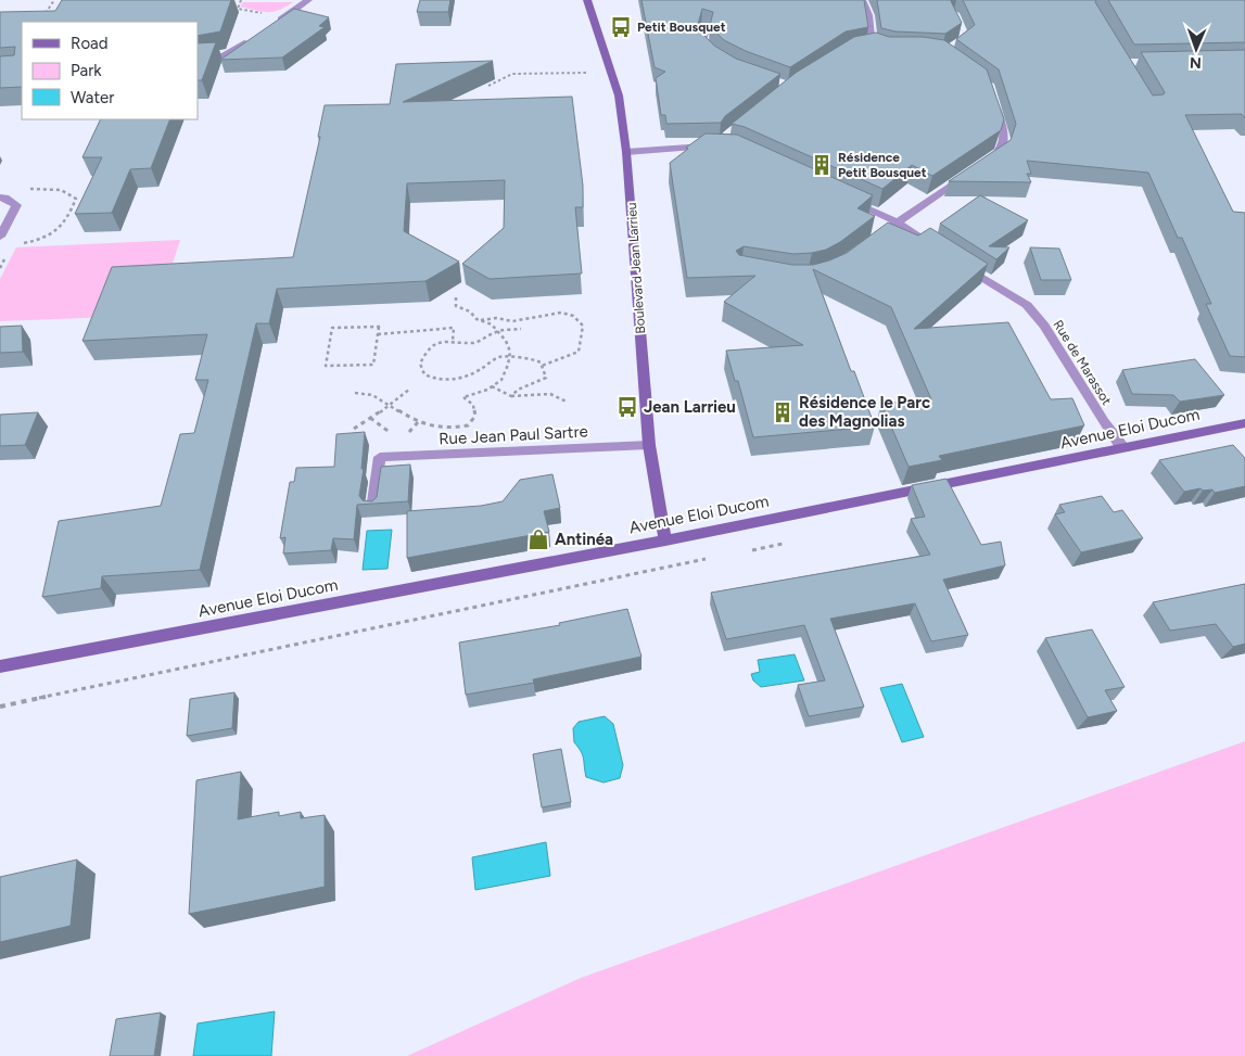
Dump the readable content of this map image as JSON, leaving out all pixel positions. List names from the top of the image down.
{
  "streets": {
    "street": [
      "Boulevard Jean Larrieu",
      "Rue de Marassot",
      "Avenue Eloi Ducom",
      "Rue Jean Paul Sartre"
    ]
  },
  "crossings": [
    ["Boulevard Jean Larrieu", "Avenue Eloi Ducom"],
    ["Boulevard Jean Larrieu", "Rue Jean Paul Sartre"],
    ["Rue de Marassot", "Avenue Eloi Ducom"]
  ],
  "places": {
    "bus stop": ["Petit Bousquet", "Jean Larrieu"],
    "building": ["Résidence Petit Bousquet", "Résidence le Parc des Magnolias"],
    "shop": ["Antinéa"]
  },
  "legend": ["Road", "Park", "Water"],
  "north": "bottom"
}
